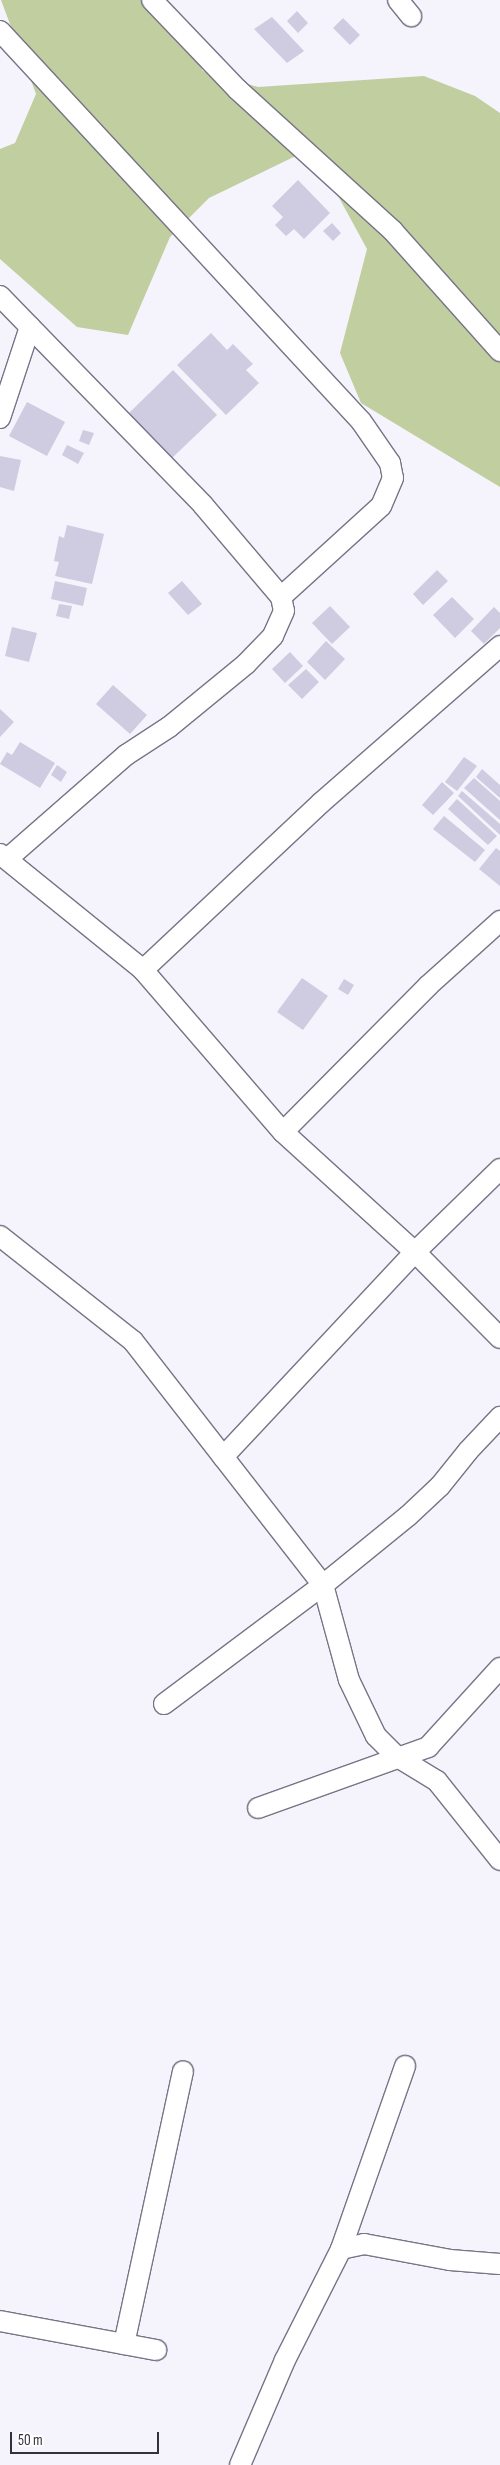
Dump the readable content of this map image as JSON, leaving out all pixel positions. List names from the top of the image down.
{
  "scale_bar": "50 m"
}
